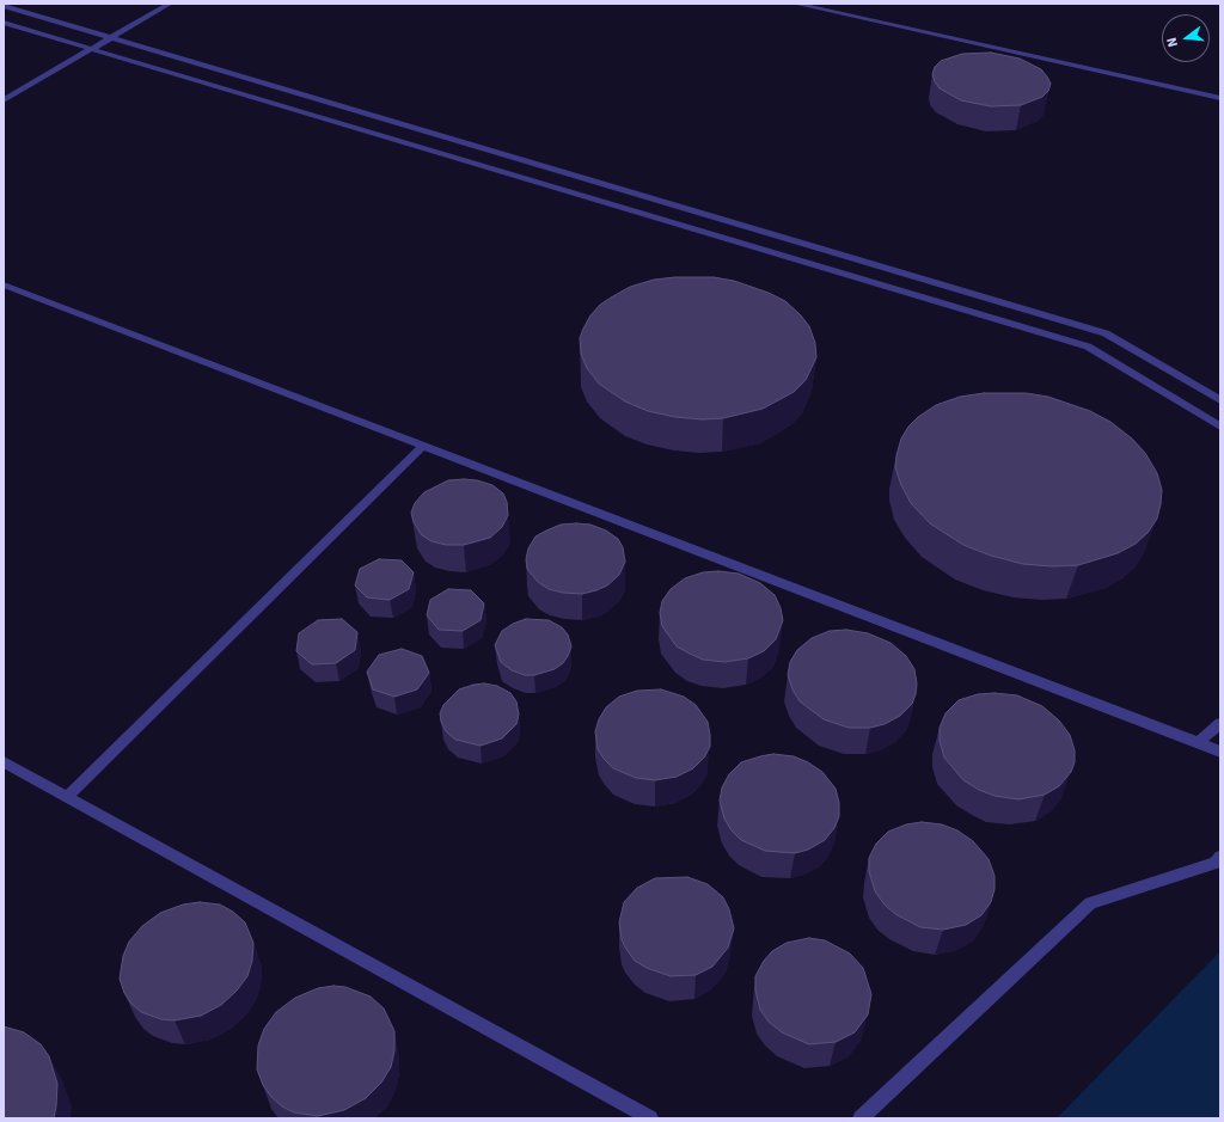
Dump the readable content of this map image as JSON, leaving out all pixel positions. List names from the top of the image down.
{
  "north": "left"
}
